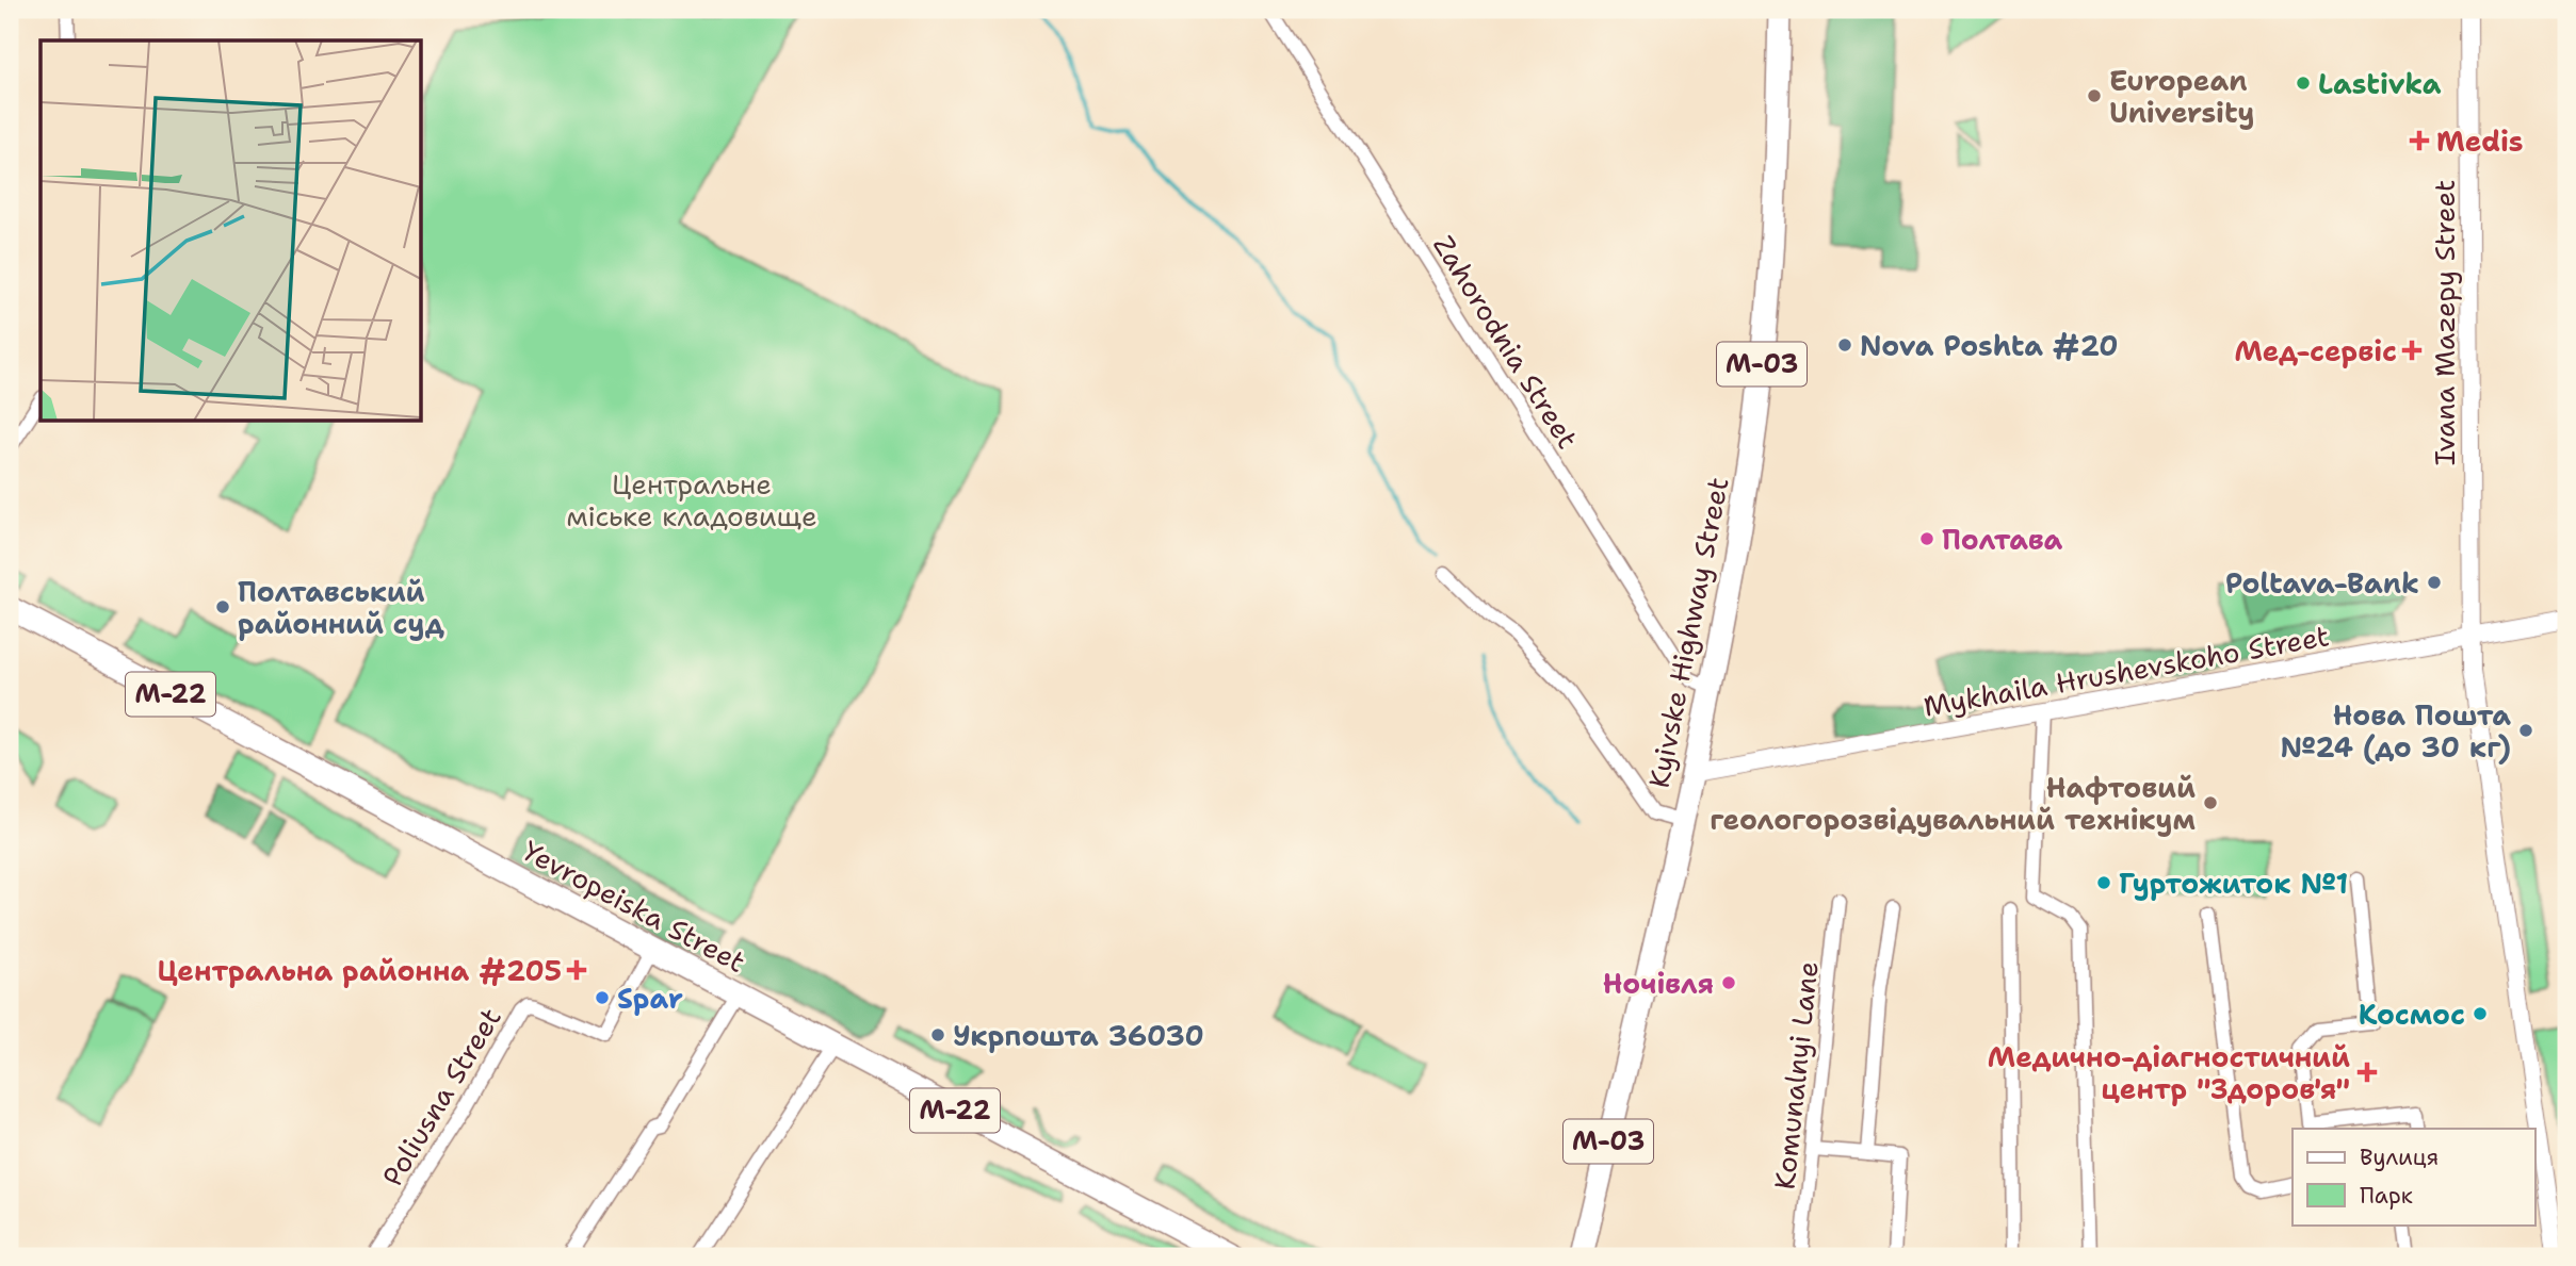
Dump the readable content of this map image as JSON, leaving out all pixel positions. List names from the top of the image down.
{
  "streets": {
    "highway": [
      "М-03",
      "Kyivske Highway Street",
      "М-22",
      "Yevropeiska Street"
    ],
    "main road": ["Ivana Mazepy Street", "Mykhaila Hrushevskoho Street"],
    "street": ["Zahorodnia Street", "Komunalnyi Lane", "Poliusna Street"]
  },
  "crossings": [
    ["Ivana Mazepy Street", "Mykhaila Hrushevskoho Street"],
    ["Zahorodnia Street", "Kyivske Highway Street"],
    ["Kyivske Highway Street", "Mykhaila Hrushevskoho Street"],
    ["Yevropeiska Street", "Poliusna Street"]
  ],
  "parks": ["Центральне міське кладовище"],
  "places": {
    "other": [
      "Lastivka",
      "European University",
      "Nova Poshta #20",
      "Полтава",
      "Poltava-Bank",
      "Полтавський районний суд",
      "Нова Пошта №24 (до 30 кг)",
      "Нафтовий геологорозвідувальний технікум",
      "Гуртожиток №1",
      "Ночівля",
      "Spar",
      "Космос",
      "Укрпошта 36030"
    ],
    "health": [
      "Medis",
      "Мед-сервіс",
      "Центральна районна #205",
      "Медично-діагностичний центр \"Здоров'я\""
    ]
  },
  "legend": ["Вулиця", "Парк"]
}
